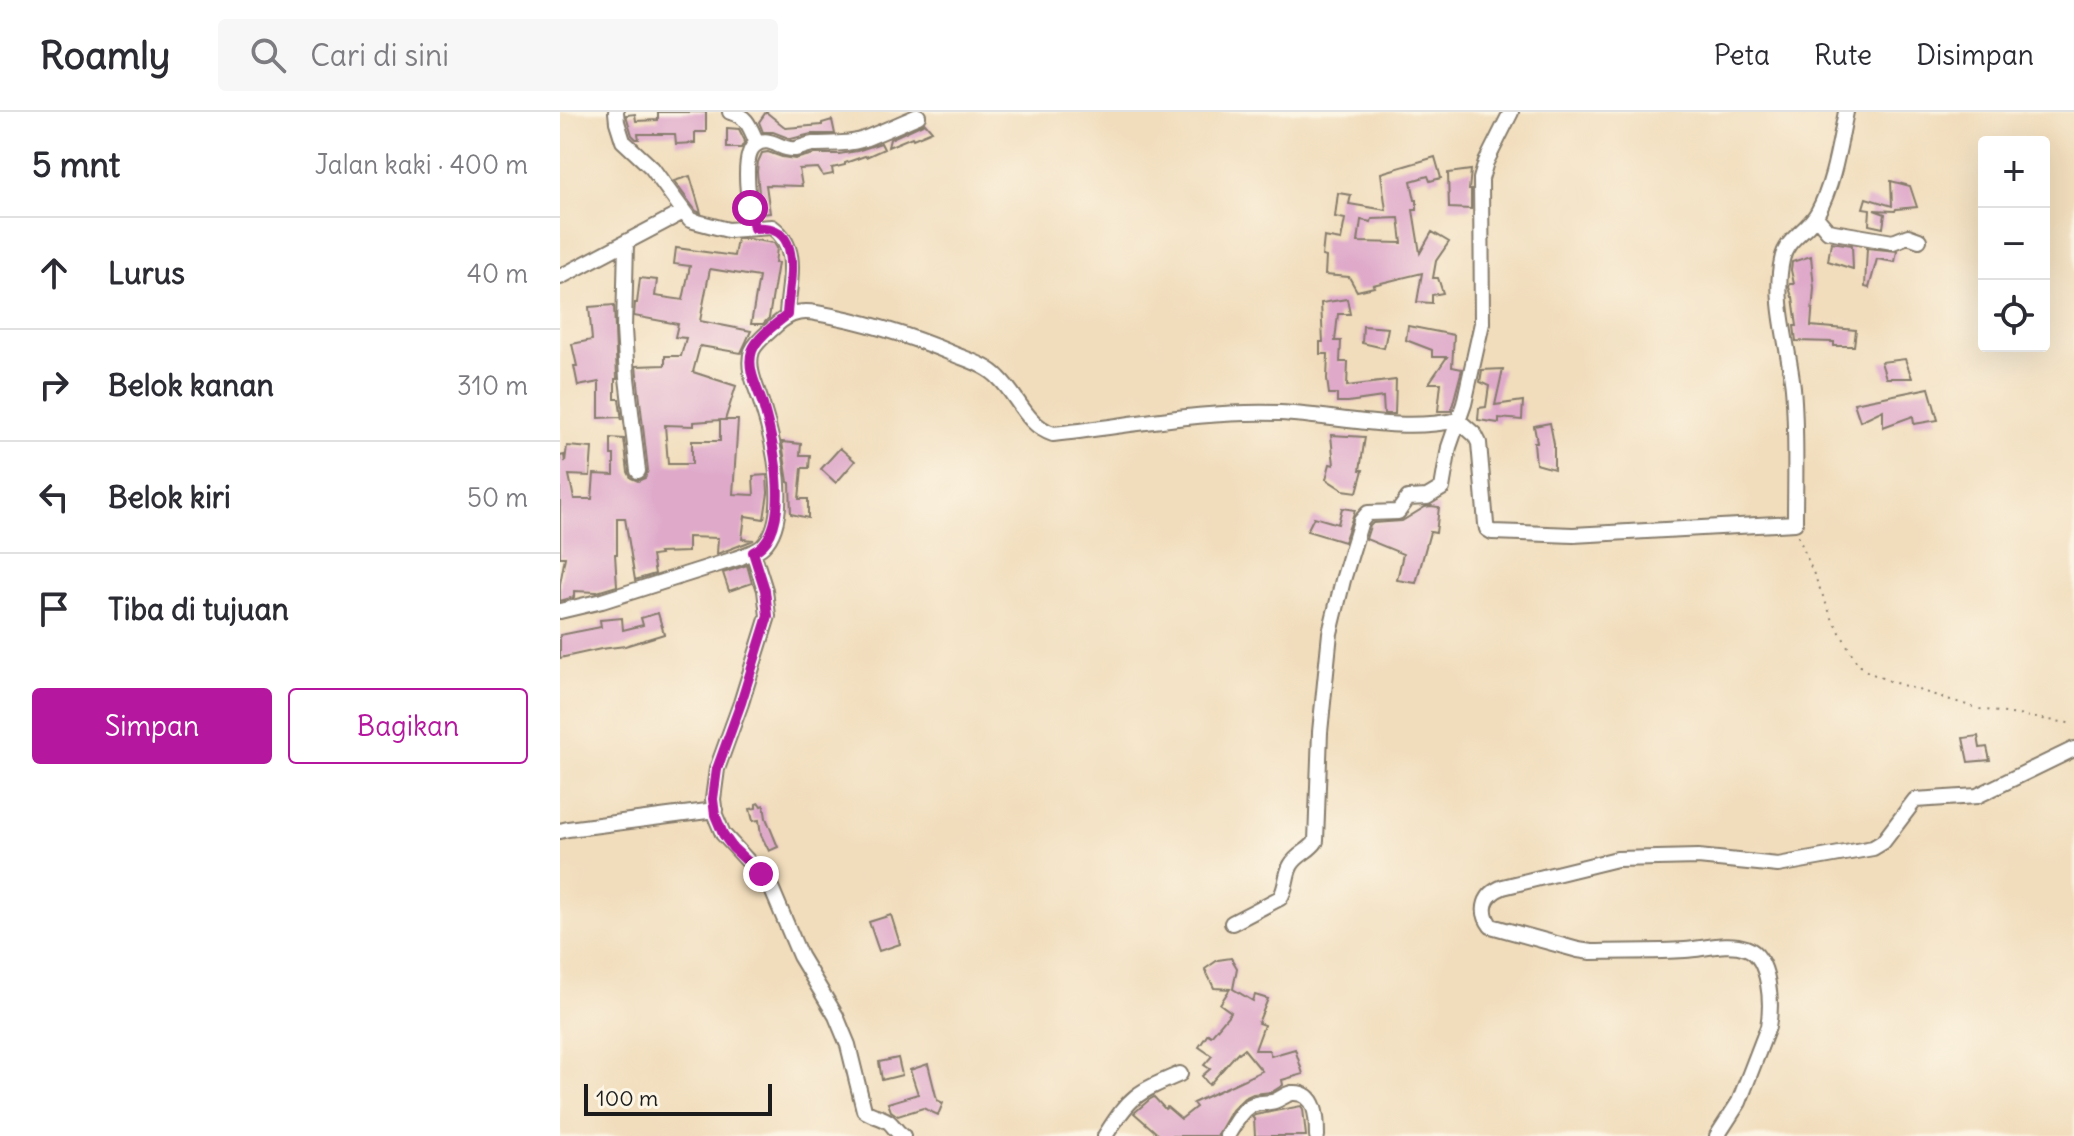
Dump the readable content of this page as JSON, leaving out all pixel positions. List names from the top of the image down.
{
  "scale_bar": "100 m",
  "page": {
    "header": "Roamly",
    "search": "Cari di sini",
    "nav": ["Peta", "Rute", "Disimpan"],
    "heading": ["5 mnt", "Jalan kaki · 400 m"],
    "map_buttons": ["+", "−"],
    "list": [
      ["Lurus", "40 m"],
      ["Belok kanan", "310 m"],
      ["Belok kiri", "50 m"],
      "Tiba di tujuan"
    ],
    "buttons": ["Simpan", "Bagikan"],
    "scale": "100 m"
  }
}
